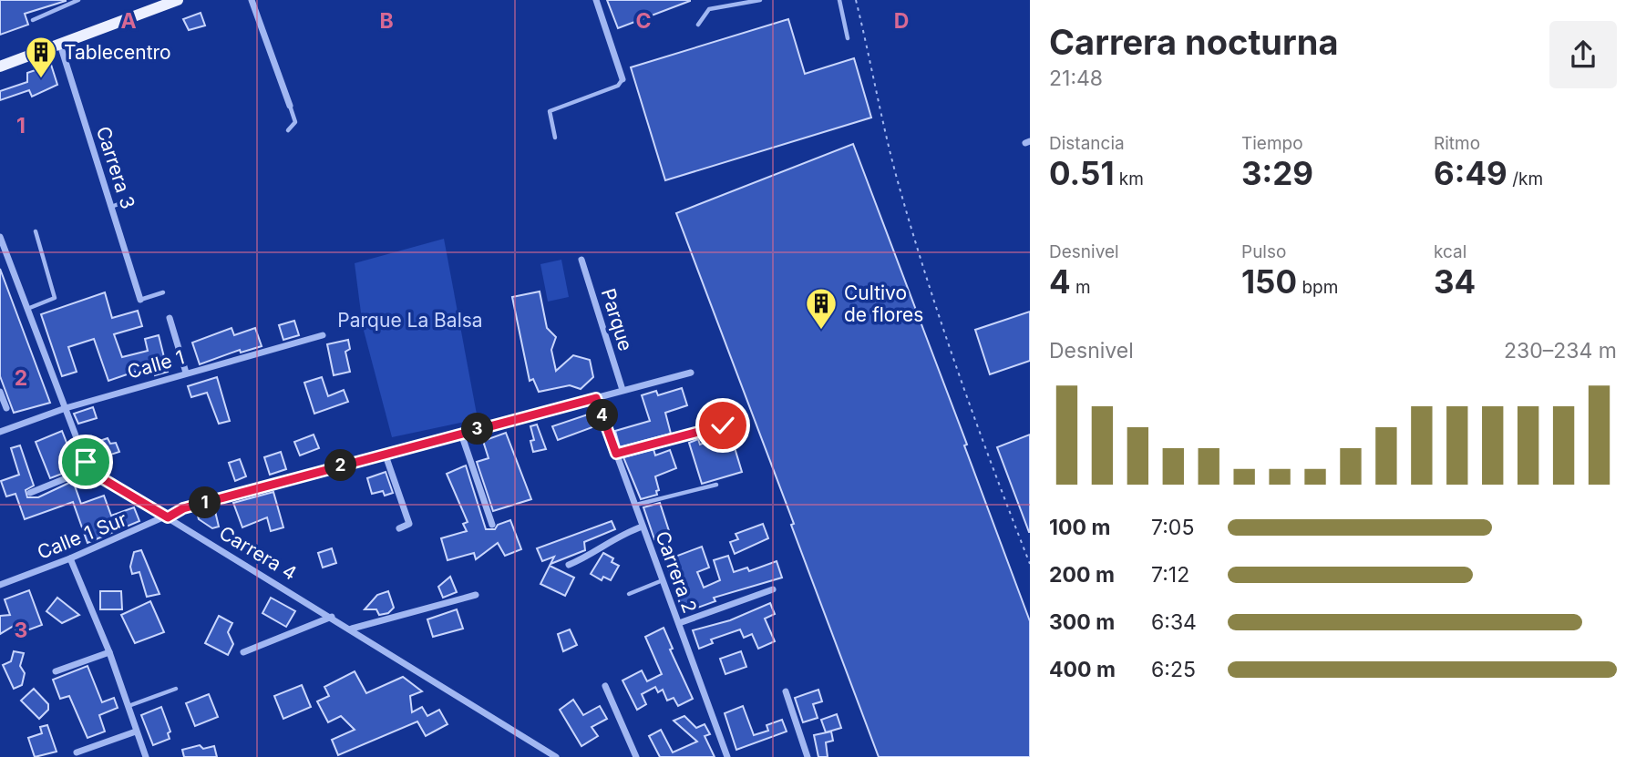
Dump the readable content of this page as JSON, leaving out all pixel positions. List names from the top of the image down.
{
  "streets": {
    "street": [
      "Carrera 3",
      "Parque",
      "Calle 1",
      "Calle 1 Sur",
      "Carrera 4",
      "Carrera 2"
    ]
  },
  "crossings": [
    ["Parque", "Calle 1 Sur"],
    ["Calle 1 Sur", "Carrera 4"],
    ["Calle 1 Sur", "Carrera 2"]
  ],
  "parks": ["Parque La Balsa"],
  "places": {
    "building": ["Tablecentro", "Cultivo de flores"]
  },
  "page": {
    "heading": ["Carrera nocturna", "21:48"],
    "stats": [
      ["Distancia", "0.51 km"],
      ["Tiempo", "3:29"],
      ["Ritmo", "6:49 /km"],
      ["Desnivel", "4 m"],
      ["Pulso", "150 bpm"],
      ["kcal", "34"]
    ],
    "chart": ["Desnivel", "230–234 m"],
    "pins": [
      "4",
      "3",
      "2",
      "1"
    ],
    "list": [
      {
        "name": "100 m",
        "note": "7:05"
      },
      {
        "name": "200 m",
        "note": "7:12"
      },
      {
        "name": "300 m",
        "note": "6:34"
      },
      {
        "name": "400 m",
        "note": "6:25"
      }
    ]
  },
  "grid": {
    "columns": [
      "A",
      "B",
      "C",
      "D"
    ],
    "rows": ["1", "2", "3"]
  }
}
